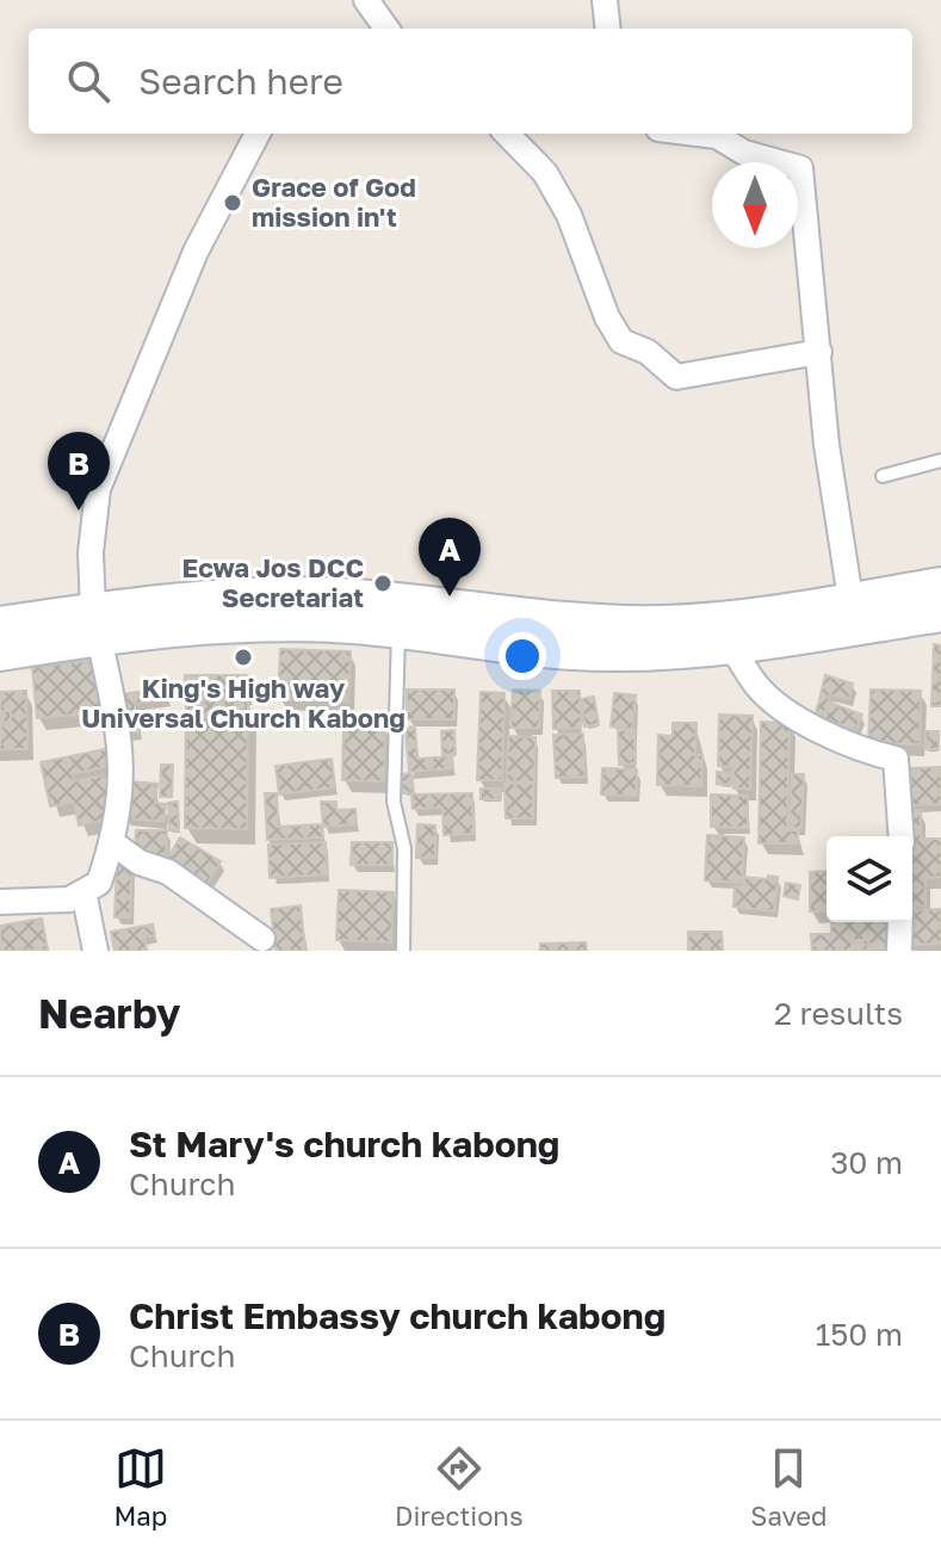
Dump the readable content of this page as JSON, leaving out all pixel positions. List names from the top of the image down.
{
  "places": ["Grace of God mission in't", "Ecwa Jos DCC Secretariat", "King's High way Universal Church Kabong"],
  "north": "bottom",
  "page": {
    "search": "Search here",
    "pins": ["B", "A"],
    "heading": ["Nearby", "2 results"],
    "list": [
      {
        "mark": "A",
        "name": "St Mary's church kabong",
        "note": "Church",
        "value": "30 m"
      },
      {
        "mark": "B",
        "name": "Christ Embassy church kabong",
        "note": "Church",
        "value": "150 m"
      }
    ],
    "nav": ["Map", "Directions", "Saved"]
  }
}
